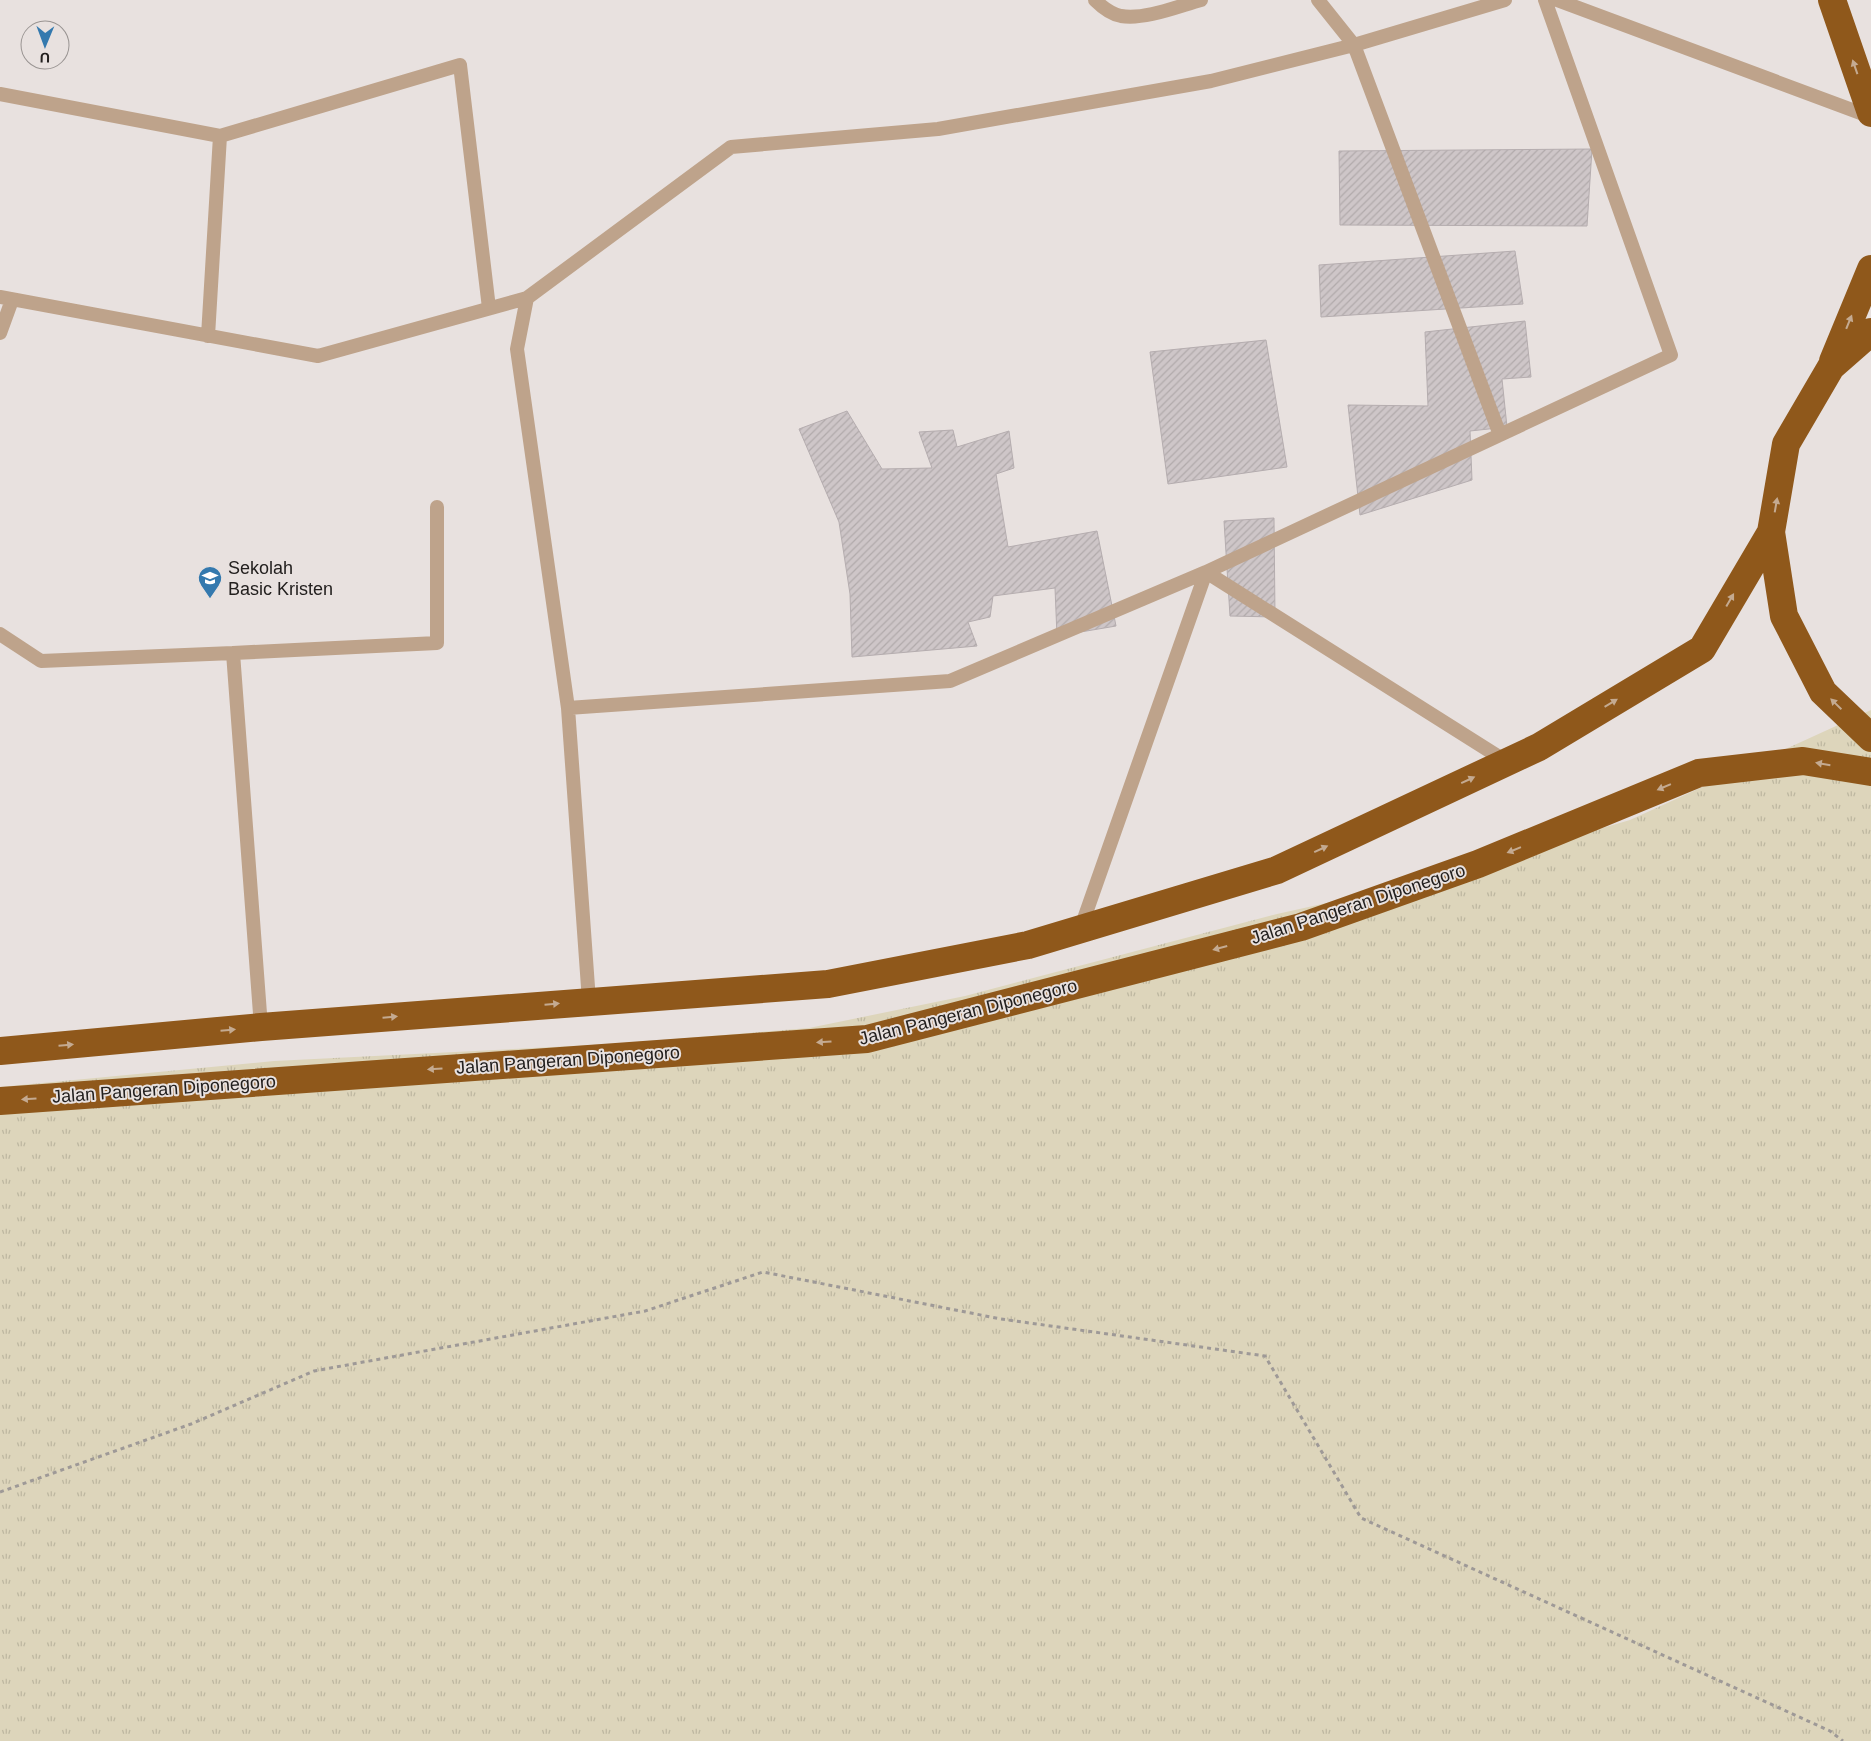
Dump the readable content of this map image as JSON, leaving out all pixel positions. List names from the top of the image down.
{
  "streets": {
    "highway": ["Jalan Pangeran Diponegoro"]
  },
  "places": {
    "school or university": ["Sekolah Basic Kristen"]
  },
  "north": "bottom"
}
